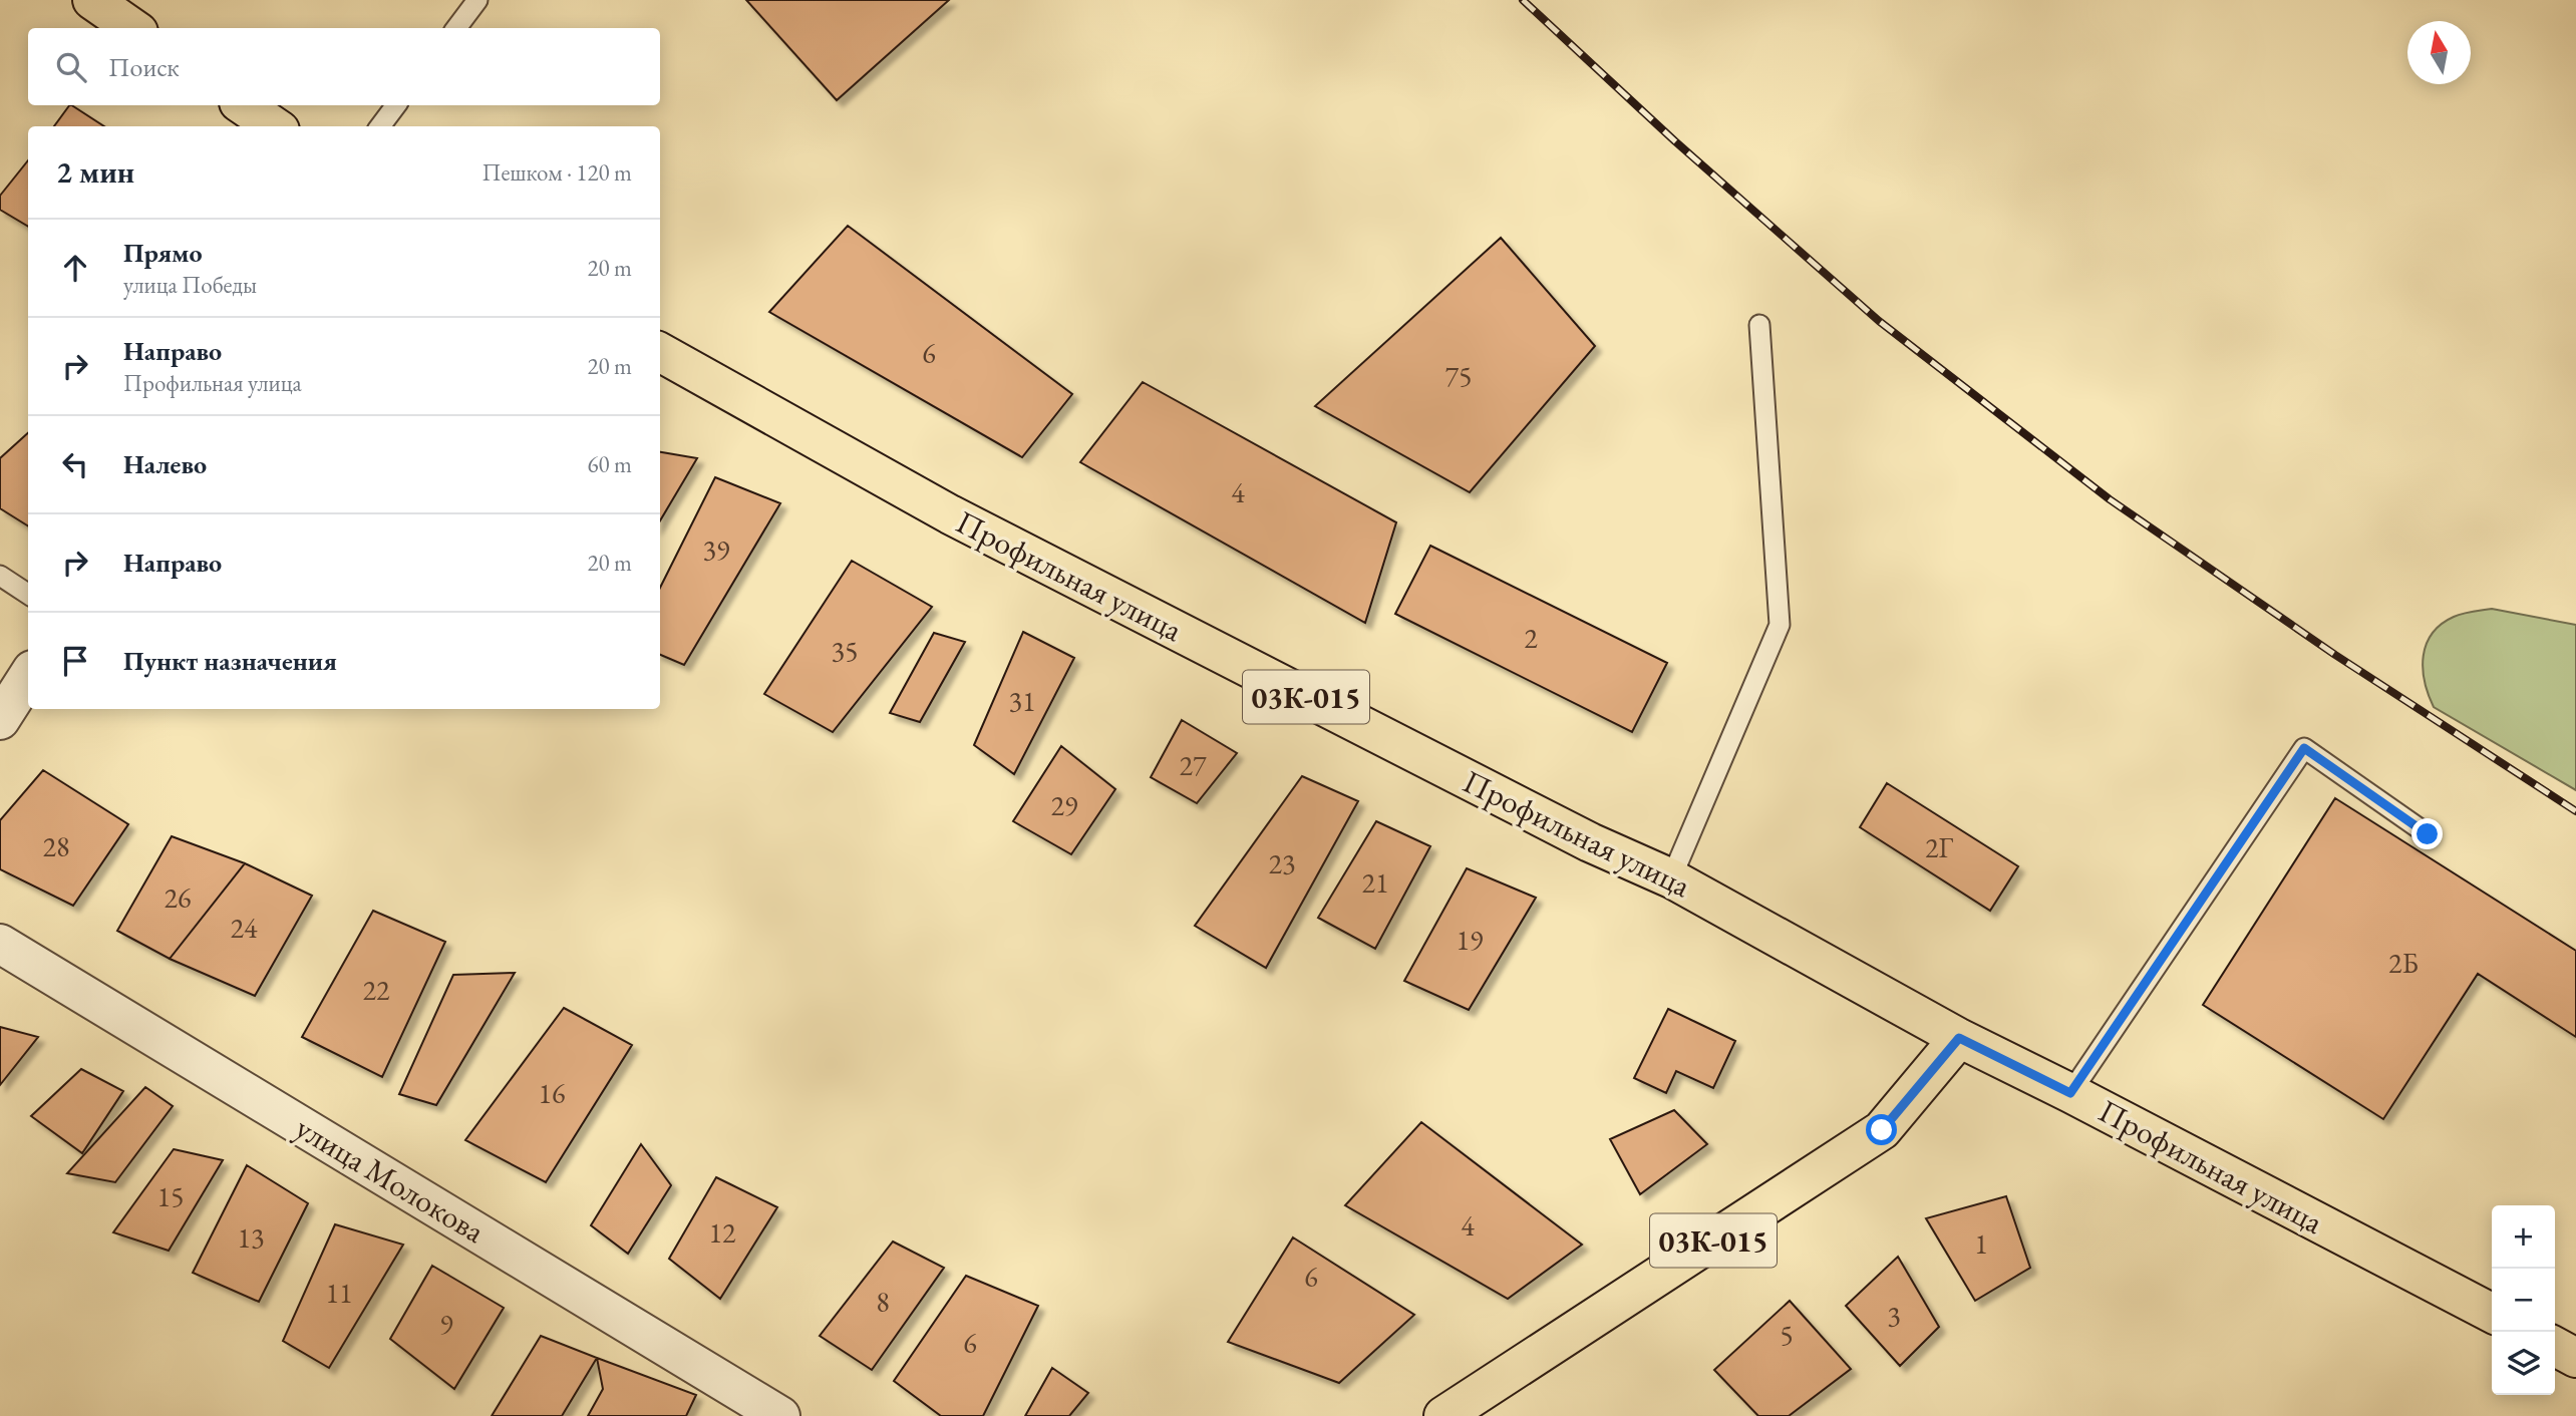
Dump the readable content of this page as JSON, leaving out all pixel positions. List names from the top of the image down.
{
  "streets": {
    "main road": ["Профильная улица", "03К-015"],
    "street": ["улица Молокова"]
  },
  "crossings": [
    ["Профильная улица", "03К-015"]
  ],
  "house_numbers": [
    "6",
    "75",
    "4",
    "39",
    "2",
    "35",
    "31",
    "27",
    "29",
    "28",
    "2Г",
    "23",
    "21",
    "26",
    "24",
    "19",
    "2Б",
    "22",
    "16",
    "15",
    "4",
    "12",
    "13",
    "1",
    "6",
    "11",
    "8",
    "3",
    "9",
    "5",
    "6"
  ],
  "north": "top",
  "page": {
    "search": "Поиск",
    "heading": ["2 мин", "Пешком · 120 m"],
    "list": [
      ["Прямо", "улица Победы", "20 m"],
      ["Направо", "Профильная улица", "20 m"],
      ["Налево", "60 m"],
      ["Направо", "20 m"],
      "Пункт назначения"
    ],
    "map_buttons": ["+", "−"]
  }
}
